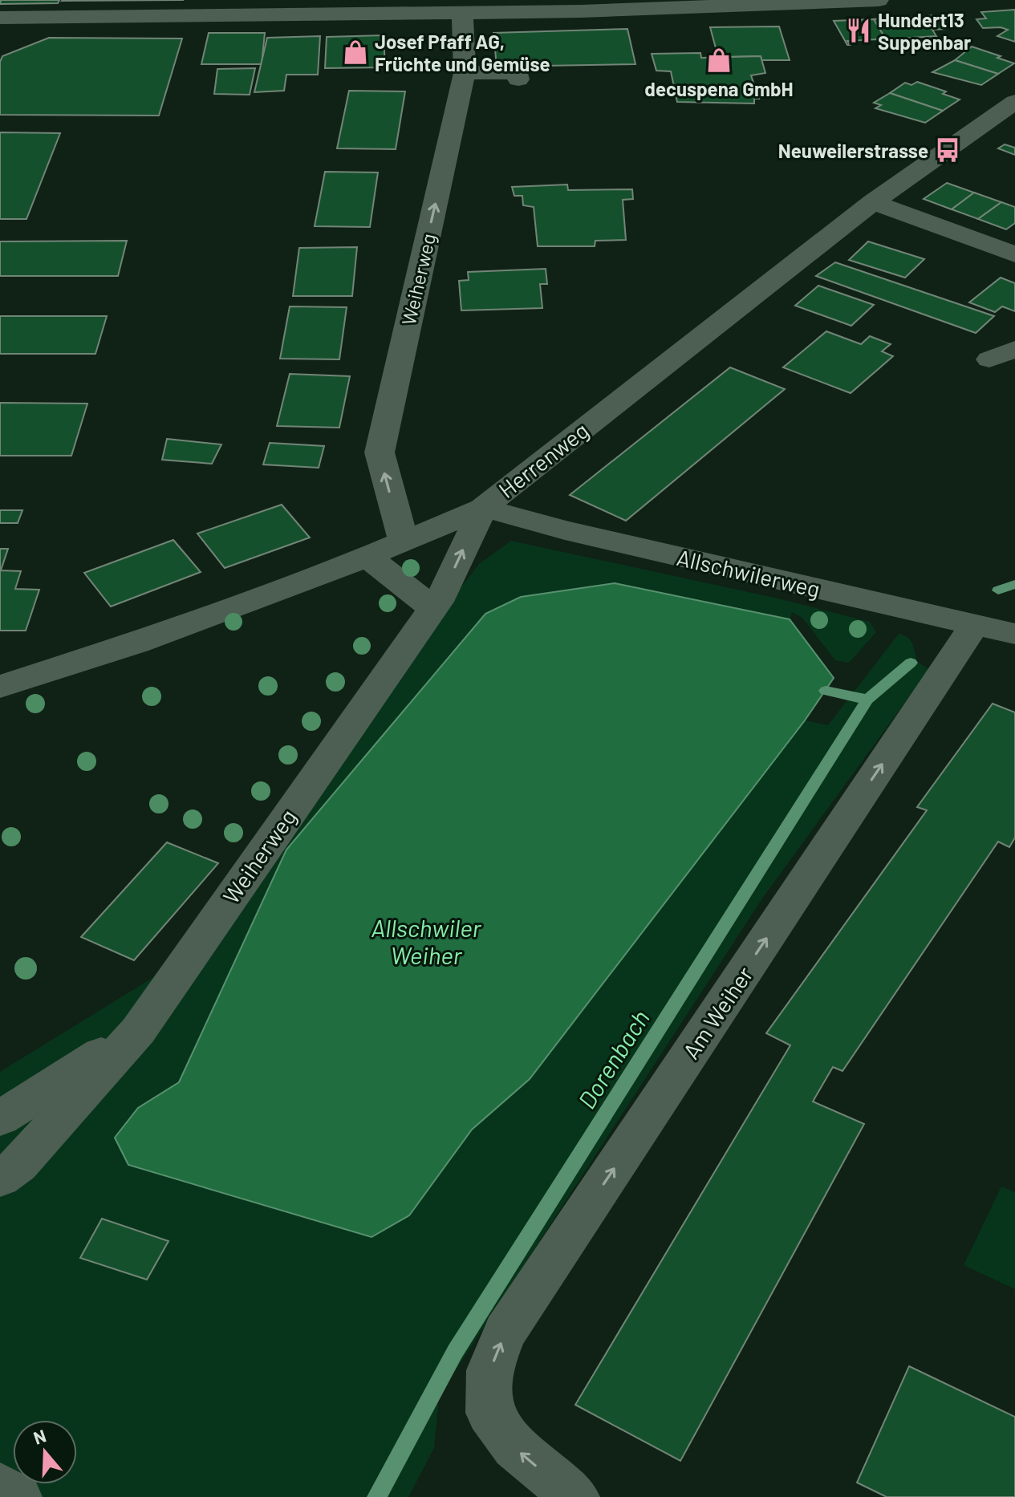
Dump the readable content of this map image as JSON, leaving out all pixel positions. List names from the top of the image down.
{
  "streets": {
    "street": [
      "Weiherweg",
      "Herrenweg",
      "Allschwilerweg",
      "Am Weiher"
    ]
  },
  "crossings": [
    ["Weiherweg", "Herrenweg"],
    ["Weiherweg", "Allschwilerweg"],
    ["Herrenweg", "Allschwilerweg"],
    ["Allschwilerweg", "Am Weiher"]
  ],
  "one_way": ["Weiherweg", "Am Weiher"],
  "water": ["Allschwiler Weiher", "Dorenbach"],
  "places": {
    "restaurant": ["Hundert13 Suppenbar"],
    "shop": ["Josef Pfaff AG, Früchte und Gemüse", "decuspena GmbH"],
    "bus stop": ["Neuweilerstrasse"]
  },
  "north": "top"
}
